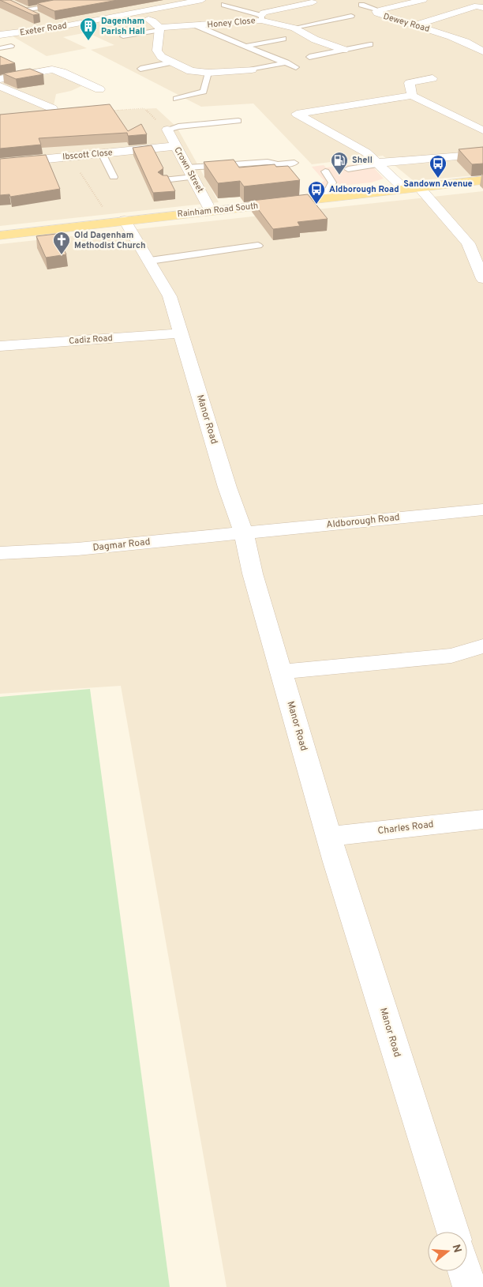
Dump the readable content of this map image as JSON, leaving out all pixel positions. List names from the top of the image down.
{
  "streets": {
    "main road": ["Rainham Road South"],
    "street": [
      "Honey Close",
      "Dewey Road",
      "Exeter Road",
      "Ibscott Close",
      "Crown Street",
      "Cadiz Road",
      "Manor Road",
      "Aldborough Road",
      "Dagmar Road",
      "Charles Road"
    ]
  },
  "crossings": [
    ["Ibscott Close", "Crown Street"],
    ["Crown Street", "Rainham Road South"],
    ["Rainham Road South", "Manor Road"],
    ["Cadiz Road", "Manor Road"],
    ["Manor Road", "Aldborough Road"],
    ["Manor Road", "Dagmar Road"],
    ["Manor Road", "Charles Road"],
    ["Aldborough Road", "Dagmar Road"]
  ],
  "places": {
    "building": ["Dagenham Parish Hall"],
    "fuel station": ["Shell"],
    "bus stop": ["Sandown Avenue", "Aldborough Road"],
    "church": ["Old Dagenham Methodist Church"]
  },
  "north": "right"
}
